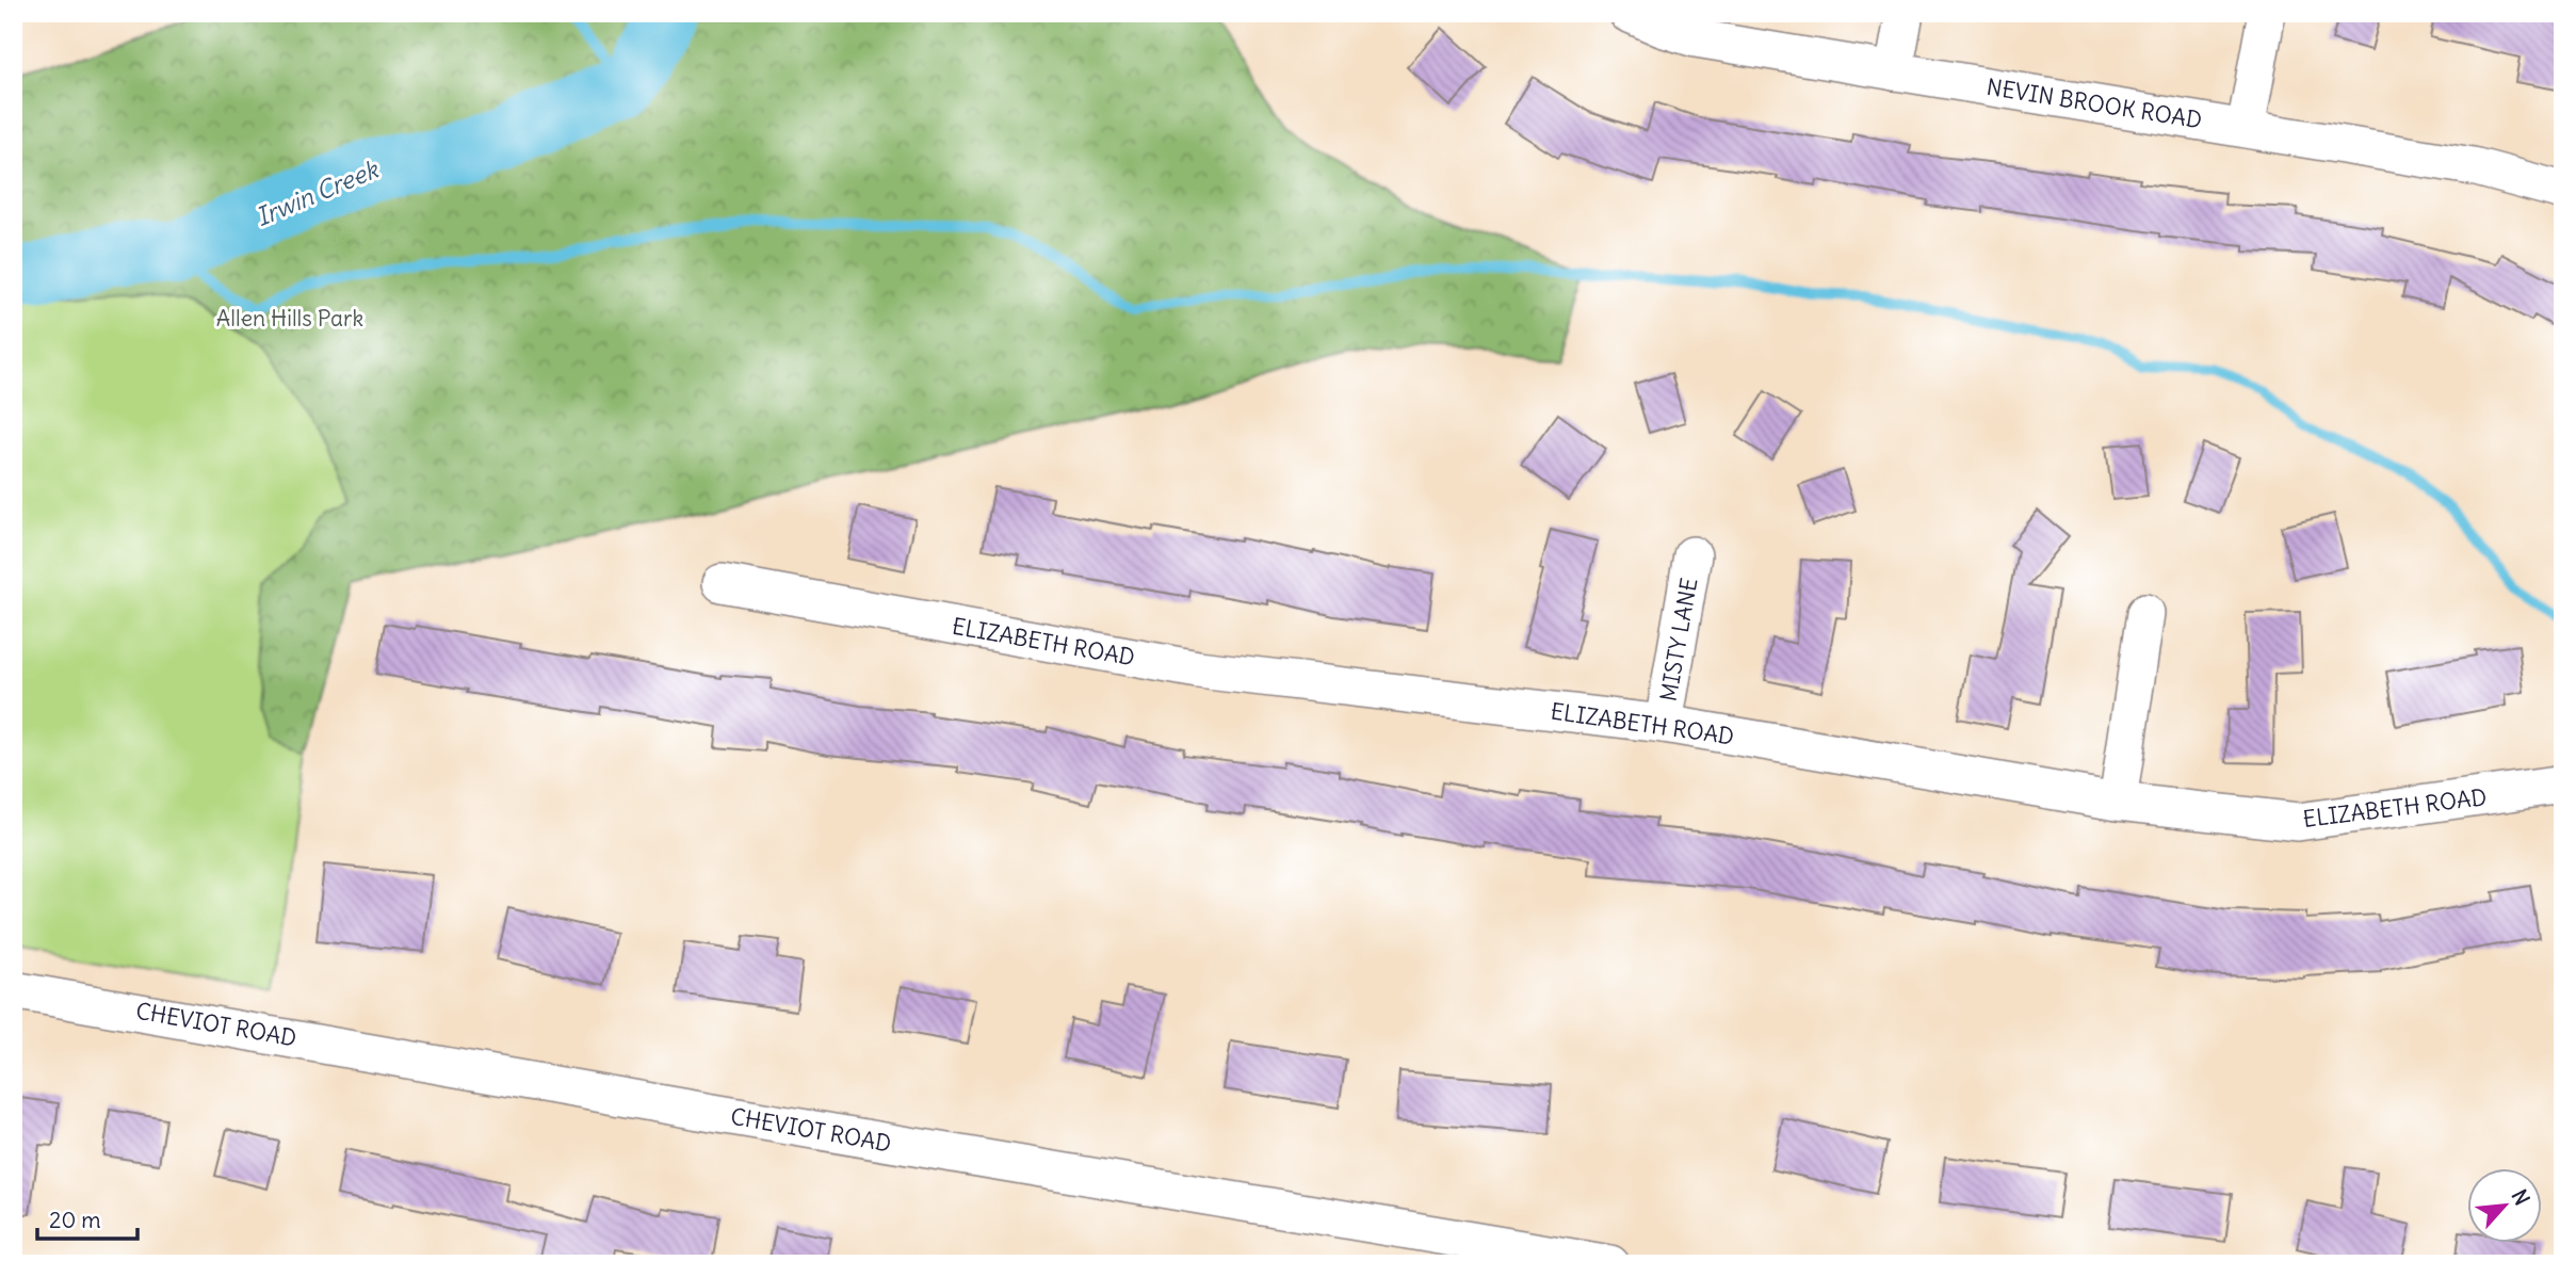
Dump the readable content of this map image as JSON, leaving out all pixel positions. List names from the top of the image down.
{
  "streets": {
    "street": [
      "NEVIN BROOK ROAD",
      "MISTY LANE",
      "ELIZABETH ROAD",
      "CHEVIOT ROAD"
    ]
  },
  "crossings": [
    ["MISTY LANE", "ELIZABETH ROAD"]
  ],
  "water": ["Irwin Creek"],
  "parks": ["Allen Hills Park"],
  "scale_bar": "20 m",
  "north": "top right"
}
